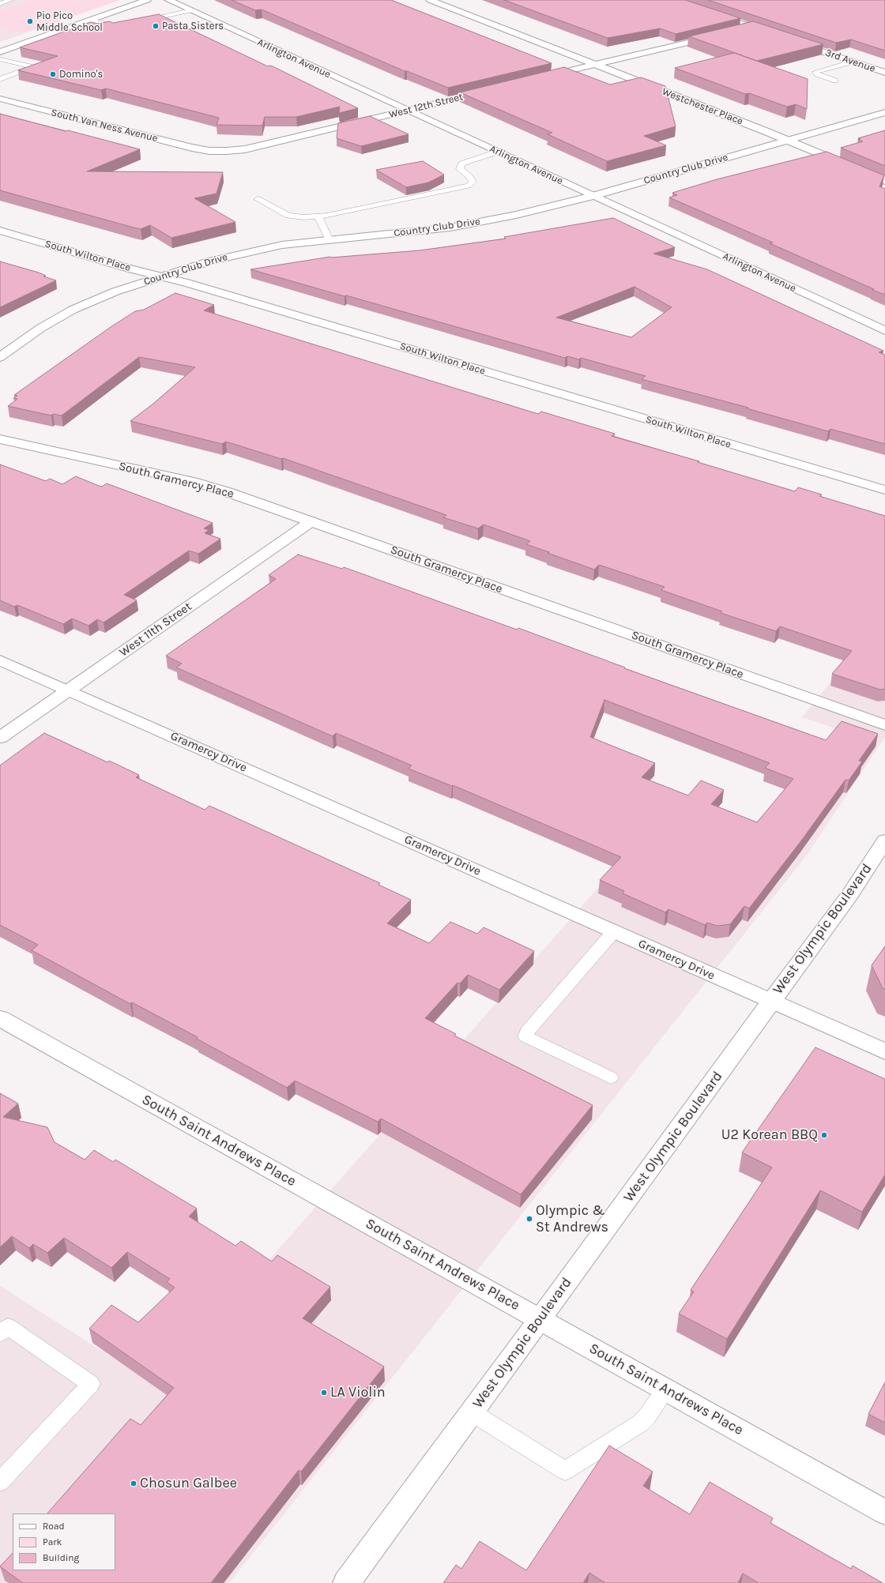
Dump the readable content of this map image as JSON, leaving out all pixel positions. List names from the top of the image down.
{
  "streets": {
    "street": [
      "Arlington Avenue",
      "3rd Avenue",
      "West 12th Street",
      "Westchester Place",
      "South Van Ness Avenue",
      "Country Club Drive",
      "South Wilton Place",
      "South Gramercy Place",
      "West 11th Street",
      "Gramercy Drive",
      "West Olympic Boulevard",
      "South Saint Andrews Place"
    ]
  },
  "crossings": [
    ["Arlington Avenue", "West 12th Street"],
    ["Arlington Avenue", "Country Club Drive"],
    ["West 12th Street", "South Van Ness Avenue"],
    ["Westchester Place", "Country Club Drive"],
    ["Country Club Drive", "South Wilton Place"],
    ["South Gramercy Place", "West 11th Street"],
    ["West 11th Street", "Gramercy Drive"],
    ["Gramercy Drive", "West Olympic Boulevard"],
    ["West Olympic Boulevard", "South Saint Andrews Place"]
  ],
  "places": [
    "Pio Pico Middle School",
    "Pasta Sisters",
    "Domino's",
    "U2 Korean BBQ",
    "Olympic & St Andrews",
    "LA Violin",
    "Chosun Galbee"
  ],
  "legend": ["Road", "Park", "Building"]
}
